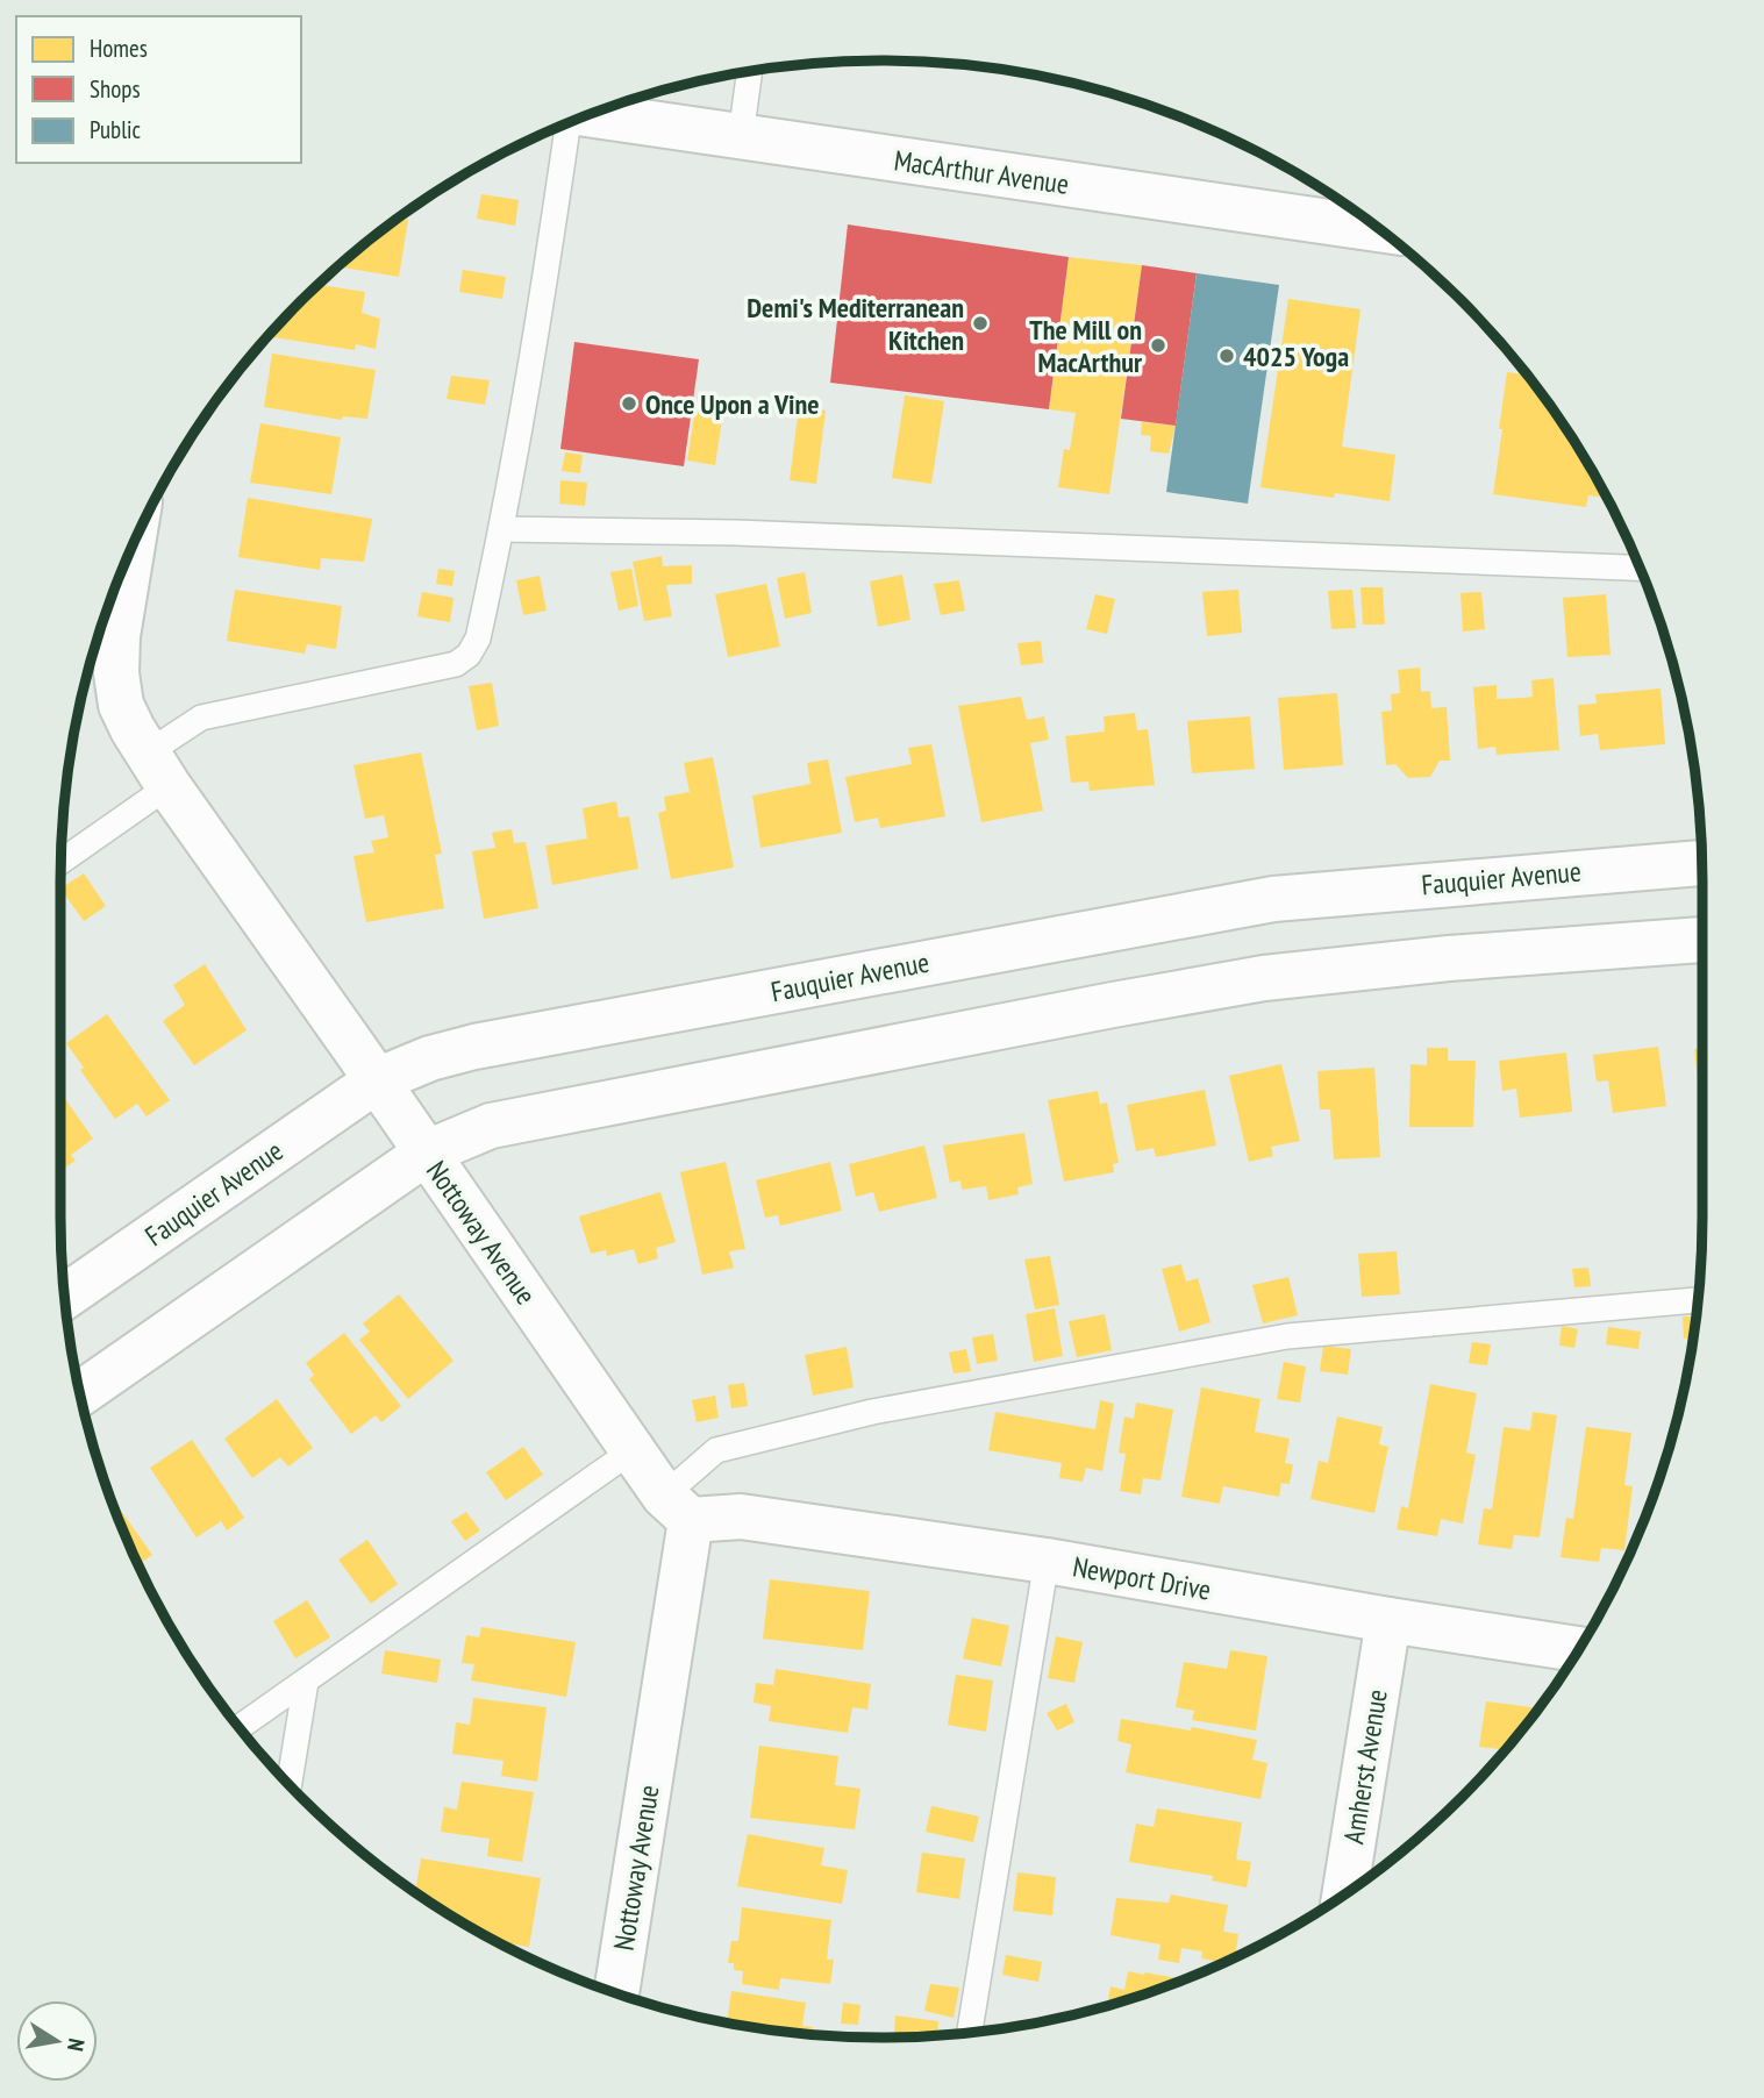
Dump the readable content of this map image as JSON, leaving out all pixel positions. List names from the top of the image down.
{
  "streets": {
    "street": [
      "MacArthur Avenue",
      "Fauquier Avenue",
      "Nottoway Avenue",
      "Newport Drive",
      "Amherst Avenue"
    ]
  },
  "crossings": [
    ["Fauquier Avenue", "Nottoway Avenue"],
    ["Nottoway Avenue", "Newport Drive"],
    ["Newport Drive", "Amherst Avenue"]
  ],
  "places": [
    "Demi's Mediterranean Kitchen",
    "The Mill on MacArthur",
    "4025 Yoga",
    "Once Upon a Vine"
  ],
  "legend": ["Homes", "Shops", "Public"],
  "north": "right"
}
